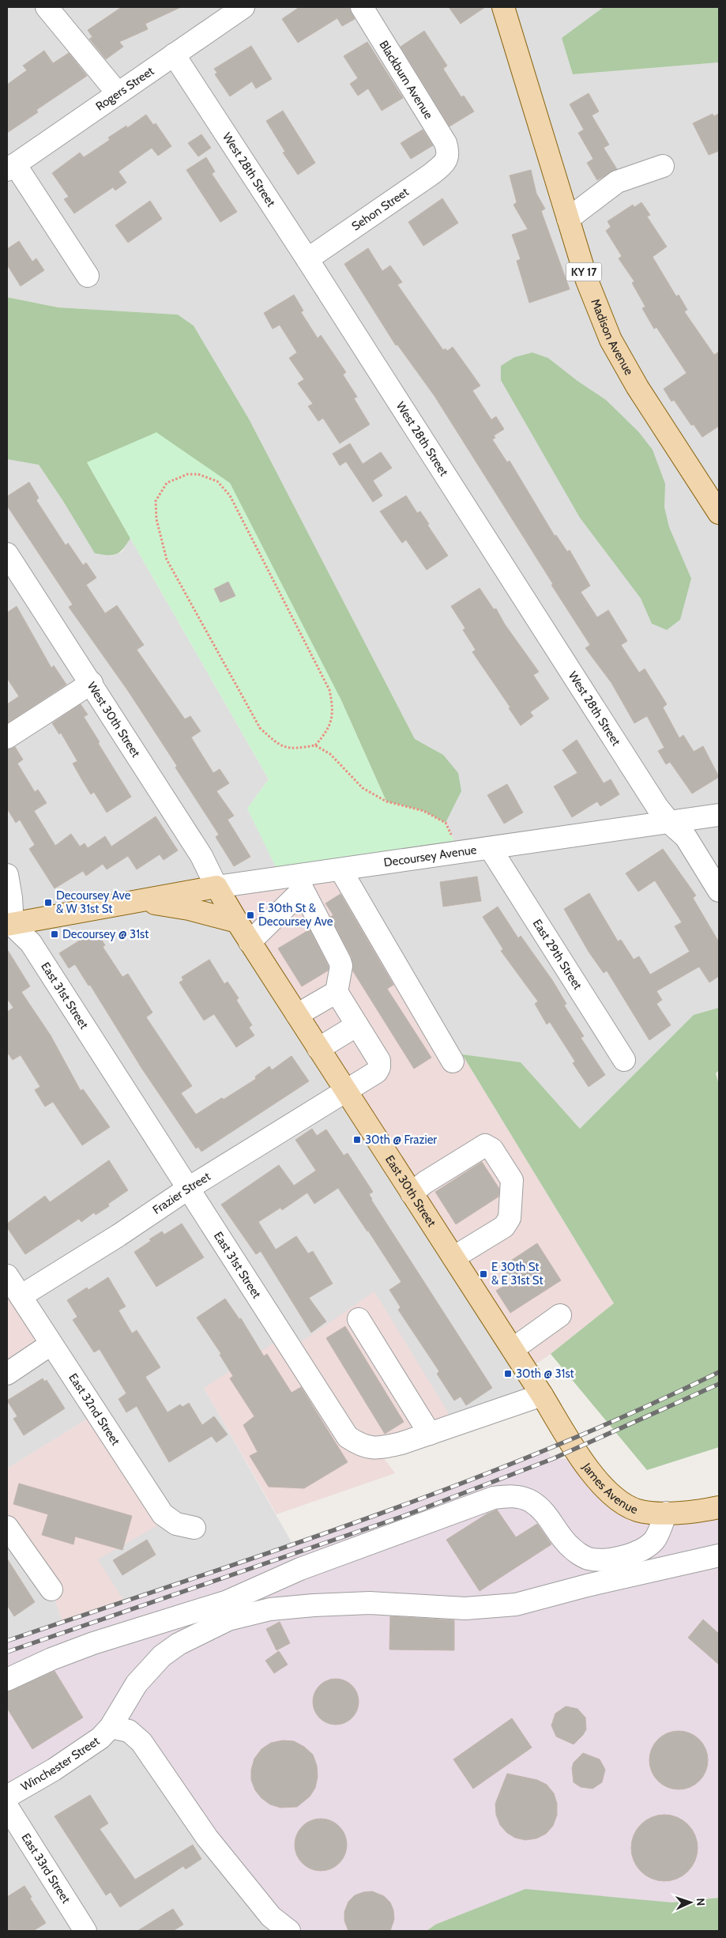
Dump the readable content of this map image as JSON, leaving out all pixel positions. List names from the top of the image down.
{
  "streets": {
    "main road": [
      "KY 17",
      "Madison Avenue",
      "Decoursey Avenue",
      "East 30th Street",
      "James Avenue"
    ],
    "street": [
      "Blackburn Avenue",
      "Rogers Street",
      "West 28th Street",
      "Sehon Street",
      "West 30th Street",
      "East 29th Street",
      "East 31st Street",
      "Frazier Street",
      "East 32nd Street",
      "Winchester Street",
      "East 33rd Street"
    ]
  },
  "crossings": [
    ["Blackburn Avenue", "Sehon Street"],
    ["Rogers Street", "West 28th Street"],
    ["West 28th Street", "Sehon Street"],
    ["West 28th Street", "Decoursey Avenue"],
    ["West 30th Street", "Decoursey Avenue"],
    ["West 30th Street", "East 30th Street"],
    ["Decoursey Avenue", "East 29th Street"],
    ["Decoursey Avenue", "East 31st Street"],
    ["Decoursey Avenue", "East 30th Street"],
    ["East 31st Street", "East 30th Street"],
    ["East 31st Street", "Frazier Street"],
    ["East 31st Street", "James Avenue"],
    ["East 30th Street", "Frazier Street"],
    ["East 30th Street", "James Avenue"],
    ["Frazier Street", "East 32nd Street"]
  ],
  "places": {
    "transit": [
      "Decoursey Ave & W 31st St",
      "E 30th St & Decoursey Ave",
      "Decoursey @ 31st",
      "30th @ Frazier",
      "E 30th St & E 31st St",
      "30th @ 31st"
    ]
  },
  "north": "right"
}
